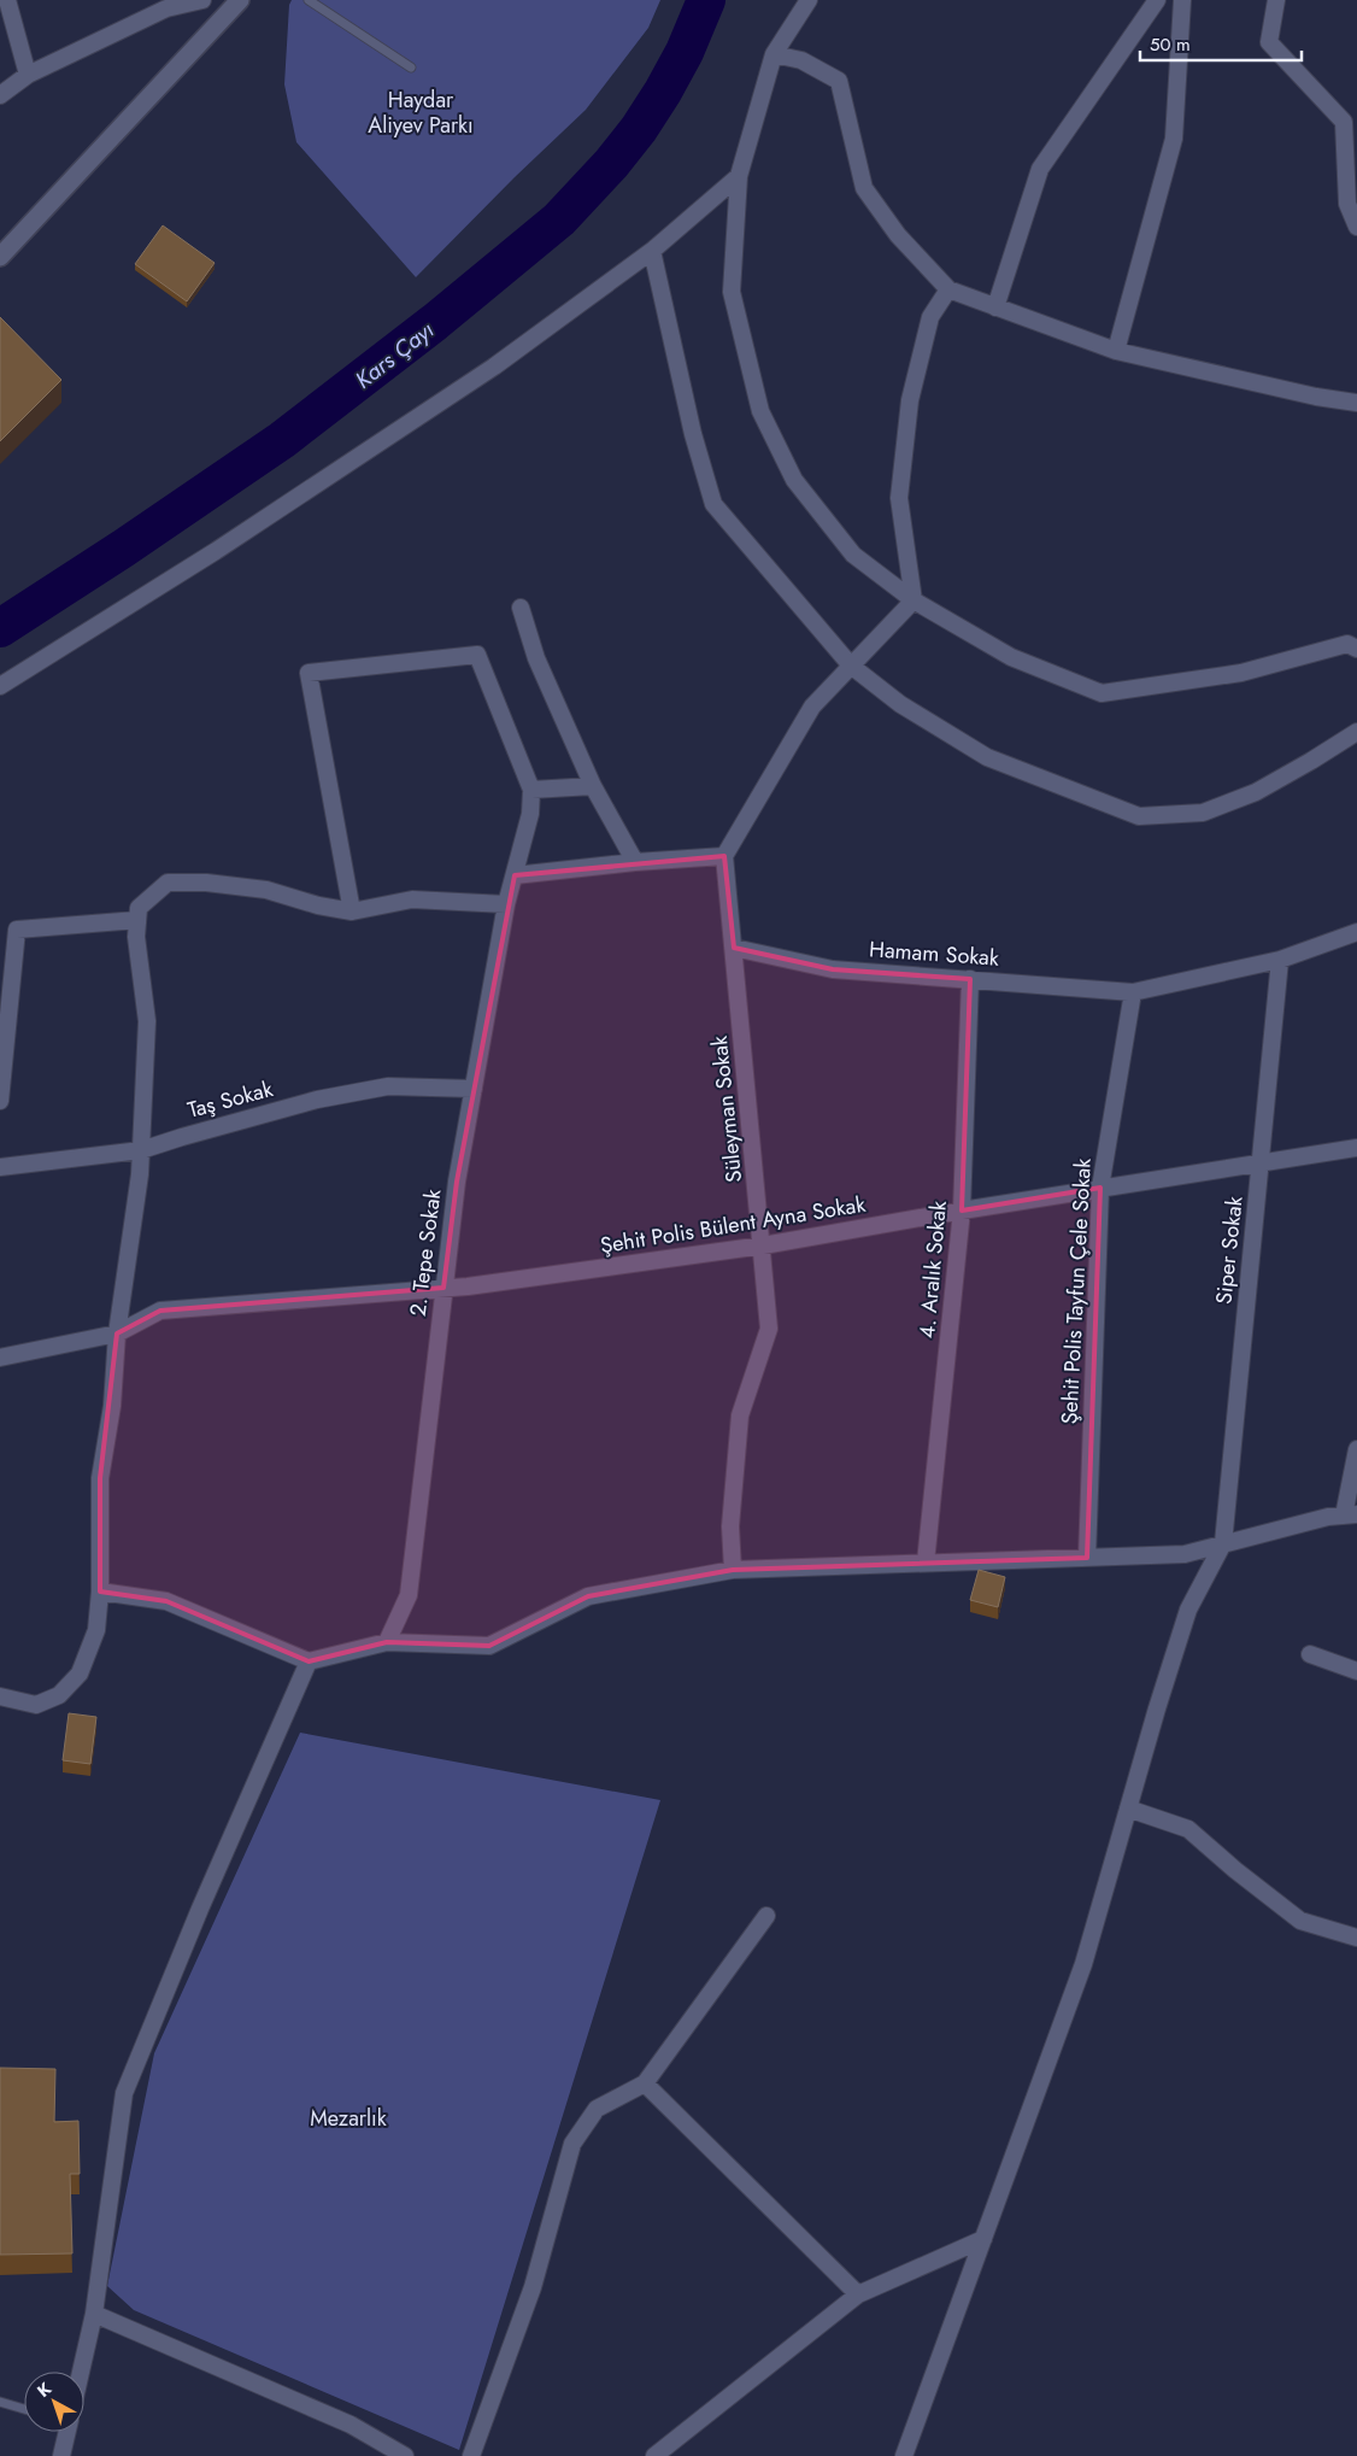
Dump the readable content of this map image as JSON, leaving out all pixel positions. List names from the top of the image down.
{
  "streets": {
    "street": [
      "Hamam Sokak",
      "Taş Sokak",
      "Süleyman Sokak",
      "Şehit Polis Bülent Ayna Sokak",
      "Siper Sokak",
      "2. Tepe Sokak",
      "4. Aralık Sokak",
      "Şehit Polis Tayfun Çele Sokak"
    ]
  },
  "crossings": [
    ["Hamam Sokak", "Süleyman Sokak"],
    ["Hamam Sokak", "Siper Sokak"],
    ["Hamam Sokak", "4. Aralık Sokak"],
    ["Hamam Sokak", "Şehit Polis Tayfun Çele Sokak"],
    ["Taş Sokak", "2. Tepe Sokak"],
    ["Süleyman Sokak", "Şehit Polis Bülent Ayna Sokak"],
    ["Şehit Polis Bülent Ayna Sokak", "Siper Sokak"],
    ["Şehit Polis Bülent Ayna Sokak", "2. Tepe Sokak"],
    ["Şehit Polis Bülent Ayna Sokak", "4. Aralık Sokak"],
    ["Şehit Polis Bülent Ayna Sokak", "Şehit Polis Tayfun Çele Sokak"]
  ],
  "water": ["Kars Çayı"],
  "parks": ["Haydar Aliyev Parkı", "Mezarlık"],
  "scale_bar": "50 m",
  "north": "top left"
}
